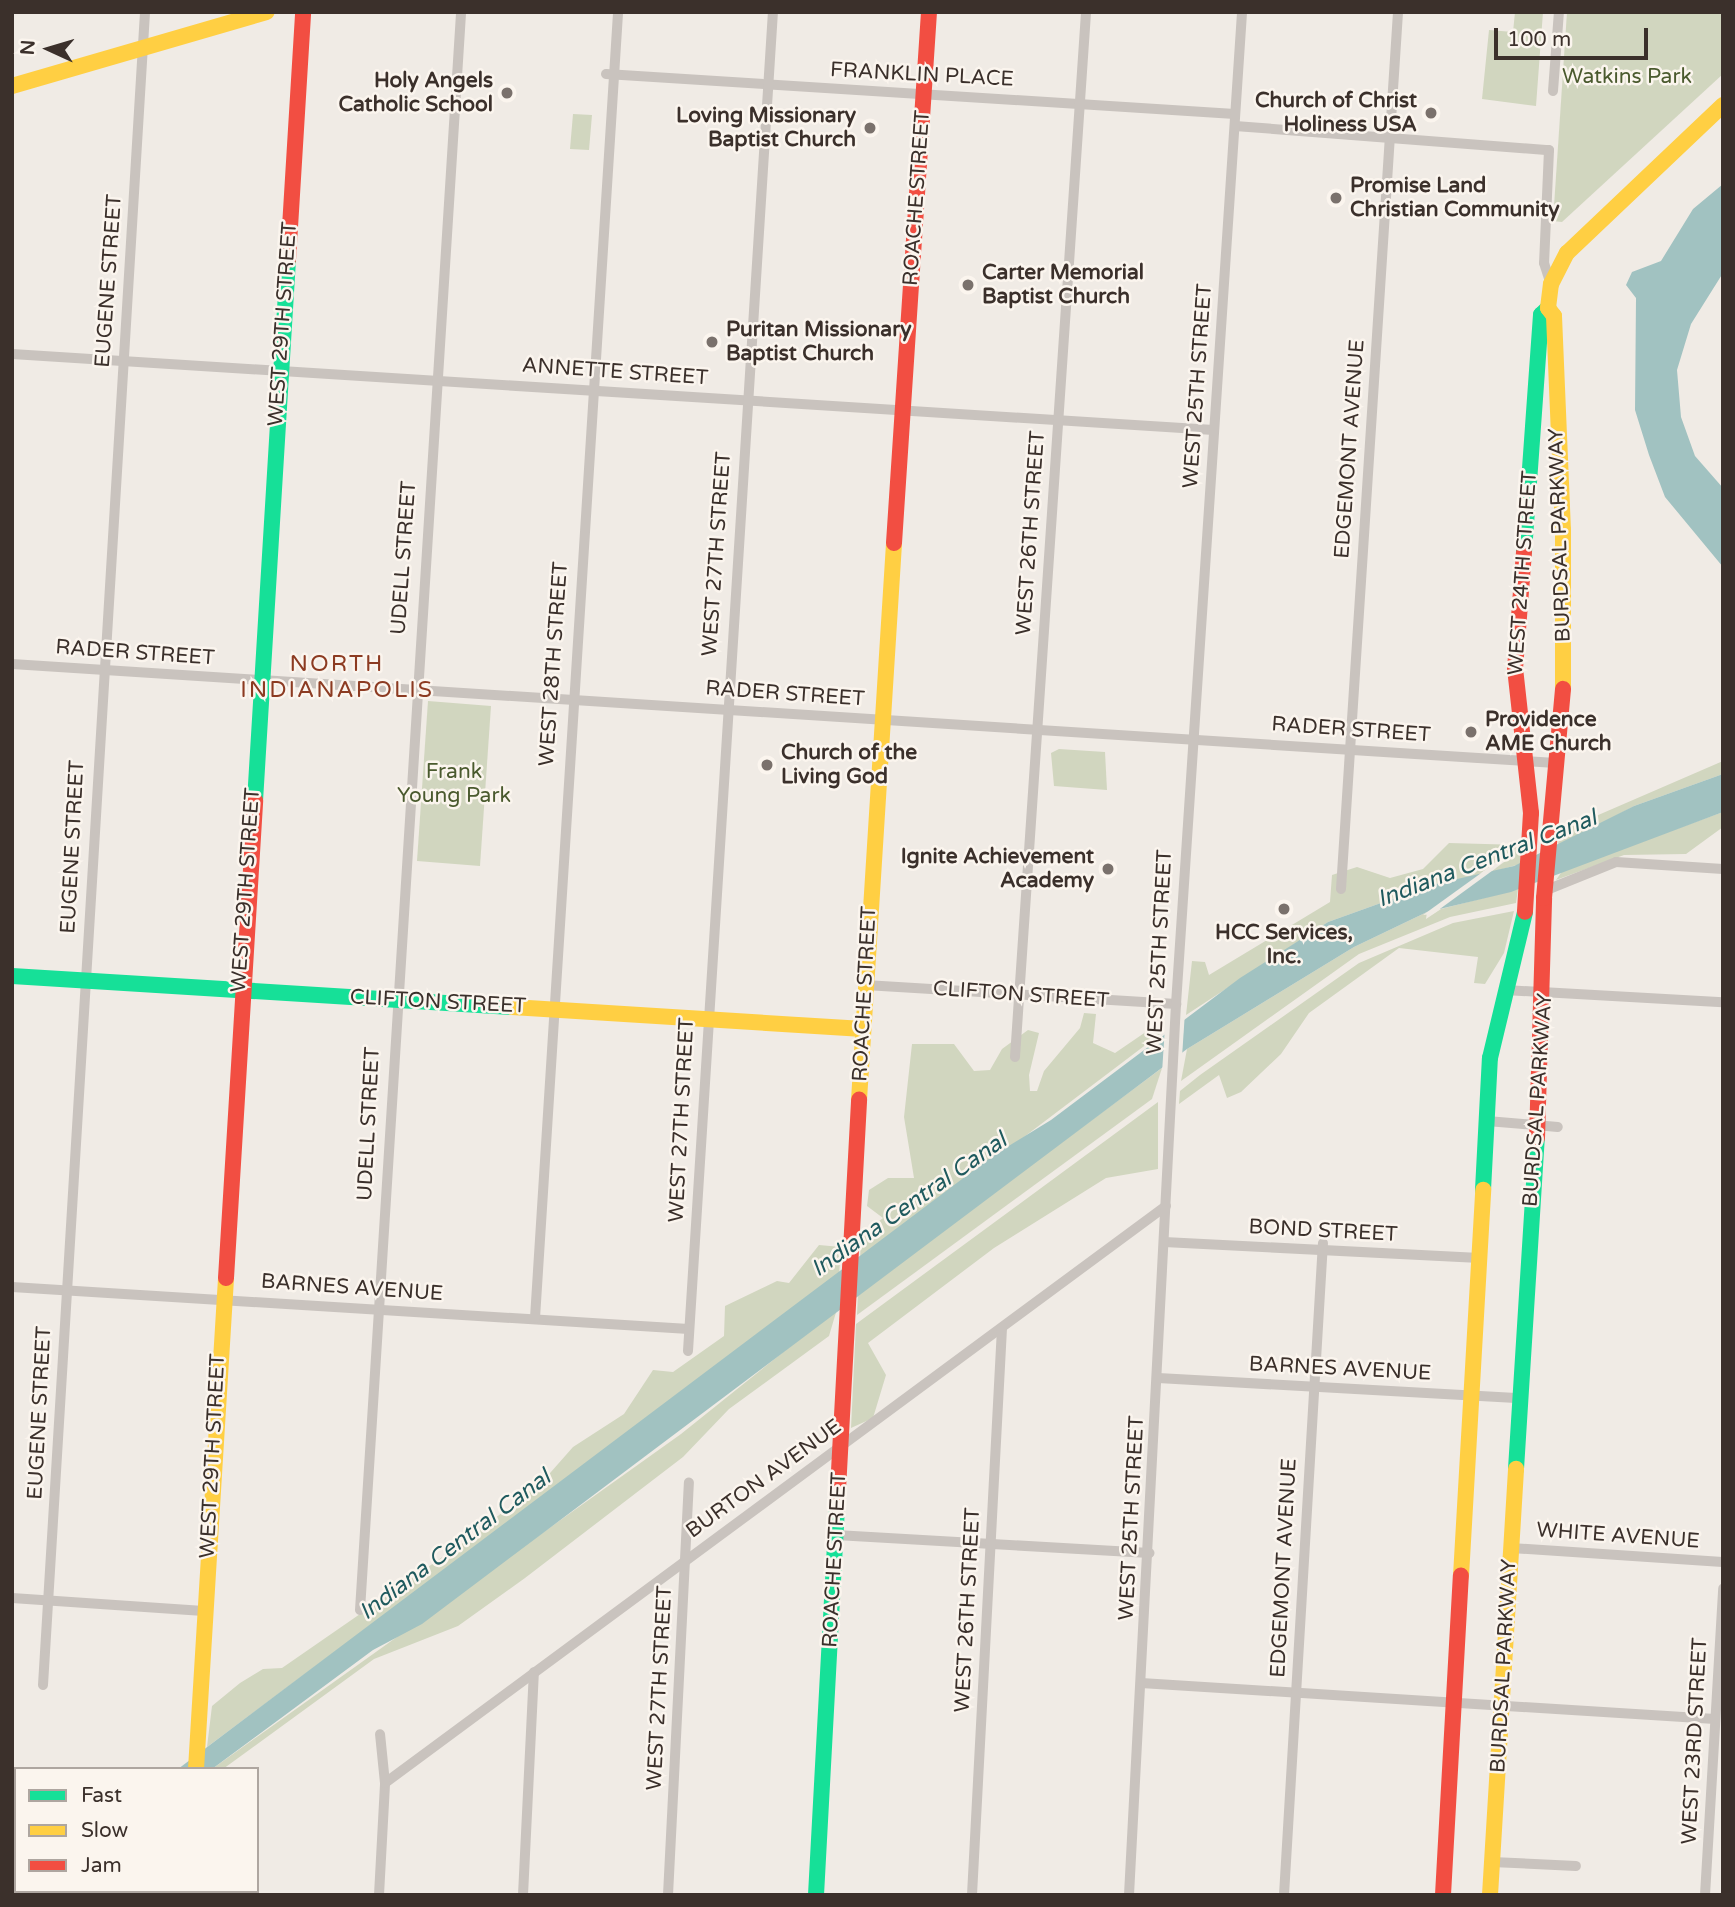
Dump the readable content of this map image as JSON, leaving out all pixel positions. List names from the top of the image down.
{
  "streets": {
    "street": [
      "FRANKLIN PLACE",
      "ROACHE STREET",
      "EUGENE STREET",
      "WEST 29TH STREET",
      "ANNETTE STREET",
      "WEST 25TH STREET",
      "EDGEMONT AVENUE",
      "WEST 26TH STREET",
      "BURDSAL PARKWAY",
      "WEST 27TH STREET",
      "UDELL STREET",
      "WEST 24TH STREET",
      "RADER STREET",
      "WEST 28TH STREET",
      "CLIFTON STREET",
      "BOND STREET",
      "BARNES AVENUE",
      "BURTON AVENUE",
      "WHITE AVENUE",
      "WEST 23RD STREET"
    ]
  },
  "crossings": [
    ["FRANKLIN PLACE", "ROACHE STREET"],
    ["FRANKLIN PLACE", "WEST 25TH STREET"],
    ["FRANKLIN PLACE", "WEST 26TH STREET"],
    ["FRANKLIN PLACE", "WEST 27TH STREET"],
    ["FRANKLIN PLACE", "WEST 28TH STREET"],
    ["ROACHE STREET", "ANNETTE STREET"],
    ["ROACHE STREET", "RADER STREET"],
    ["ROACHE STREET", "CLIFTON STREET"],
    ["ROACHE STREET", "BURTON AVENUE"],
    ["EUGENE STREET", "ANNETTE STREET"],
    ["EUGENE STREET", "RADER STREET"],
    ["EUGENE STREET", "CLIFTON STREET"],
    ["EUGENE STREET", "BARNES AVENUE"],
    ["WEST 29TH STREET", "ANNETTE STREET"],
    ["WEST 29TH STREET", "RADER STREET"],
    ["WEST 29TH STREET", "CLIFTON STREET"],
    ["WEST 29TH STREET", "BARNES AVENUE"],
    ["ANNETTE STREET", "WEST 25TH STREET"],
    ["ANNETTE STREET", "WEST 26TH STREET"],
    ["ANNETTE STREET", "WEST 27TH STREET"],
    ["ANNETTE STREET", "UDELL STREET"],
    ["ANNETTE STREET", "WEST 28TH STREET"],
    ["WEST 25TH STREET", "RADER STREET"],
    ["WEST 25TH STREET", "CLIFTON STREET"],
    ["WEST 25TH STREET", "BOND STREET"],
    ["WEST 25TH STREET", "BARNES AVENUE"],
    ["WEST 25TH STREET", "BURTON AVENUE"],
    ["EDGEMONT AVENUE", "RADER STREET"],
    ["EDGEMONT AVENUE", "BOND STREET"],
    ["EDGEMONT AVENUE", "BARNES AVENUE"],
    ["WEST 26TH STREET", "RADER STREET"],
    ["WEST 26TH STREET", "CLIFTON STREET"],
    ["WEST 26TH STREET", "BURTON AVENUE"],
    ["BURDSAL PARKWAY", "WEST 24TH STREET"],
    ["BURDSAL PARKWAY", "RADER STREET"],
    ["BURDSAL PARKWAY", "BOND STREET"],
    ["BURDSAL PARKWAY", "BARNES AVENUE"],
    ["BURDSAL PARKWAY", "WHITE AVENUE"],
    ["WEST 27TH STREET", "RADER STREET"],
    ["WEST 27TH STREET", "CLIFTON STREET"],
    ["WEST 27TH STREET", "BARNES AVENUE"],
    ["WEST 27TH STREET", "BURTON AVENUE"],
    ["UDELL STREET", "RADER STREET"],
    ["UDELL STREET", "CLIFTON STREET"],
    ["UDELL STREET", "BARNES AVENUE"],
    ["WEST 24TH STREET", "RADER STREET"],
    ["RADER STREET", "WEST 28TH STREET"],
    ["WEST 28TH STREET", "CLIFTON STREET"],
    ["WEST 28TH STREET", "BARNES AVENUE"]
  ],
  "districts": ["NORTH INDIANAPOLIS"],
  "water": ["Indiana Central Canal"],
  "parks": ["Watkins Park", "Frank Young Park"],
  "places": [
    "Holy Angels Catholic School",
    "Church of Christ Holiness USA",
    "Loving Missionary Baptist Church",
    "Promise Land Christian Community",
    "Carter Memorial Baptist Church",
    "Puritan Missionary Baptist Church",
    "Providence AME Church",
    "Church of the Living God",
    "Ignite Achievement Academy",
    "HCC Services, Inc."
  ],
  "legend": ["Fast", "Slow", "Jam"],
  "scale_bar": "100 m",
  "north": "left"
}
